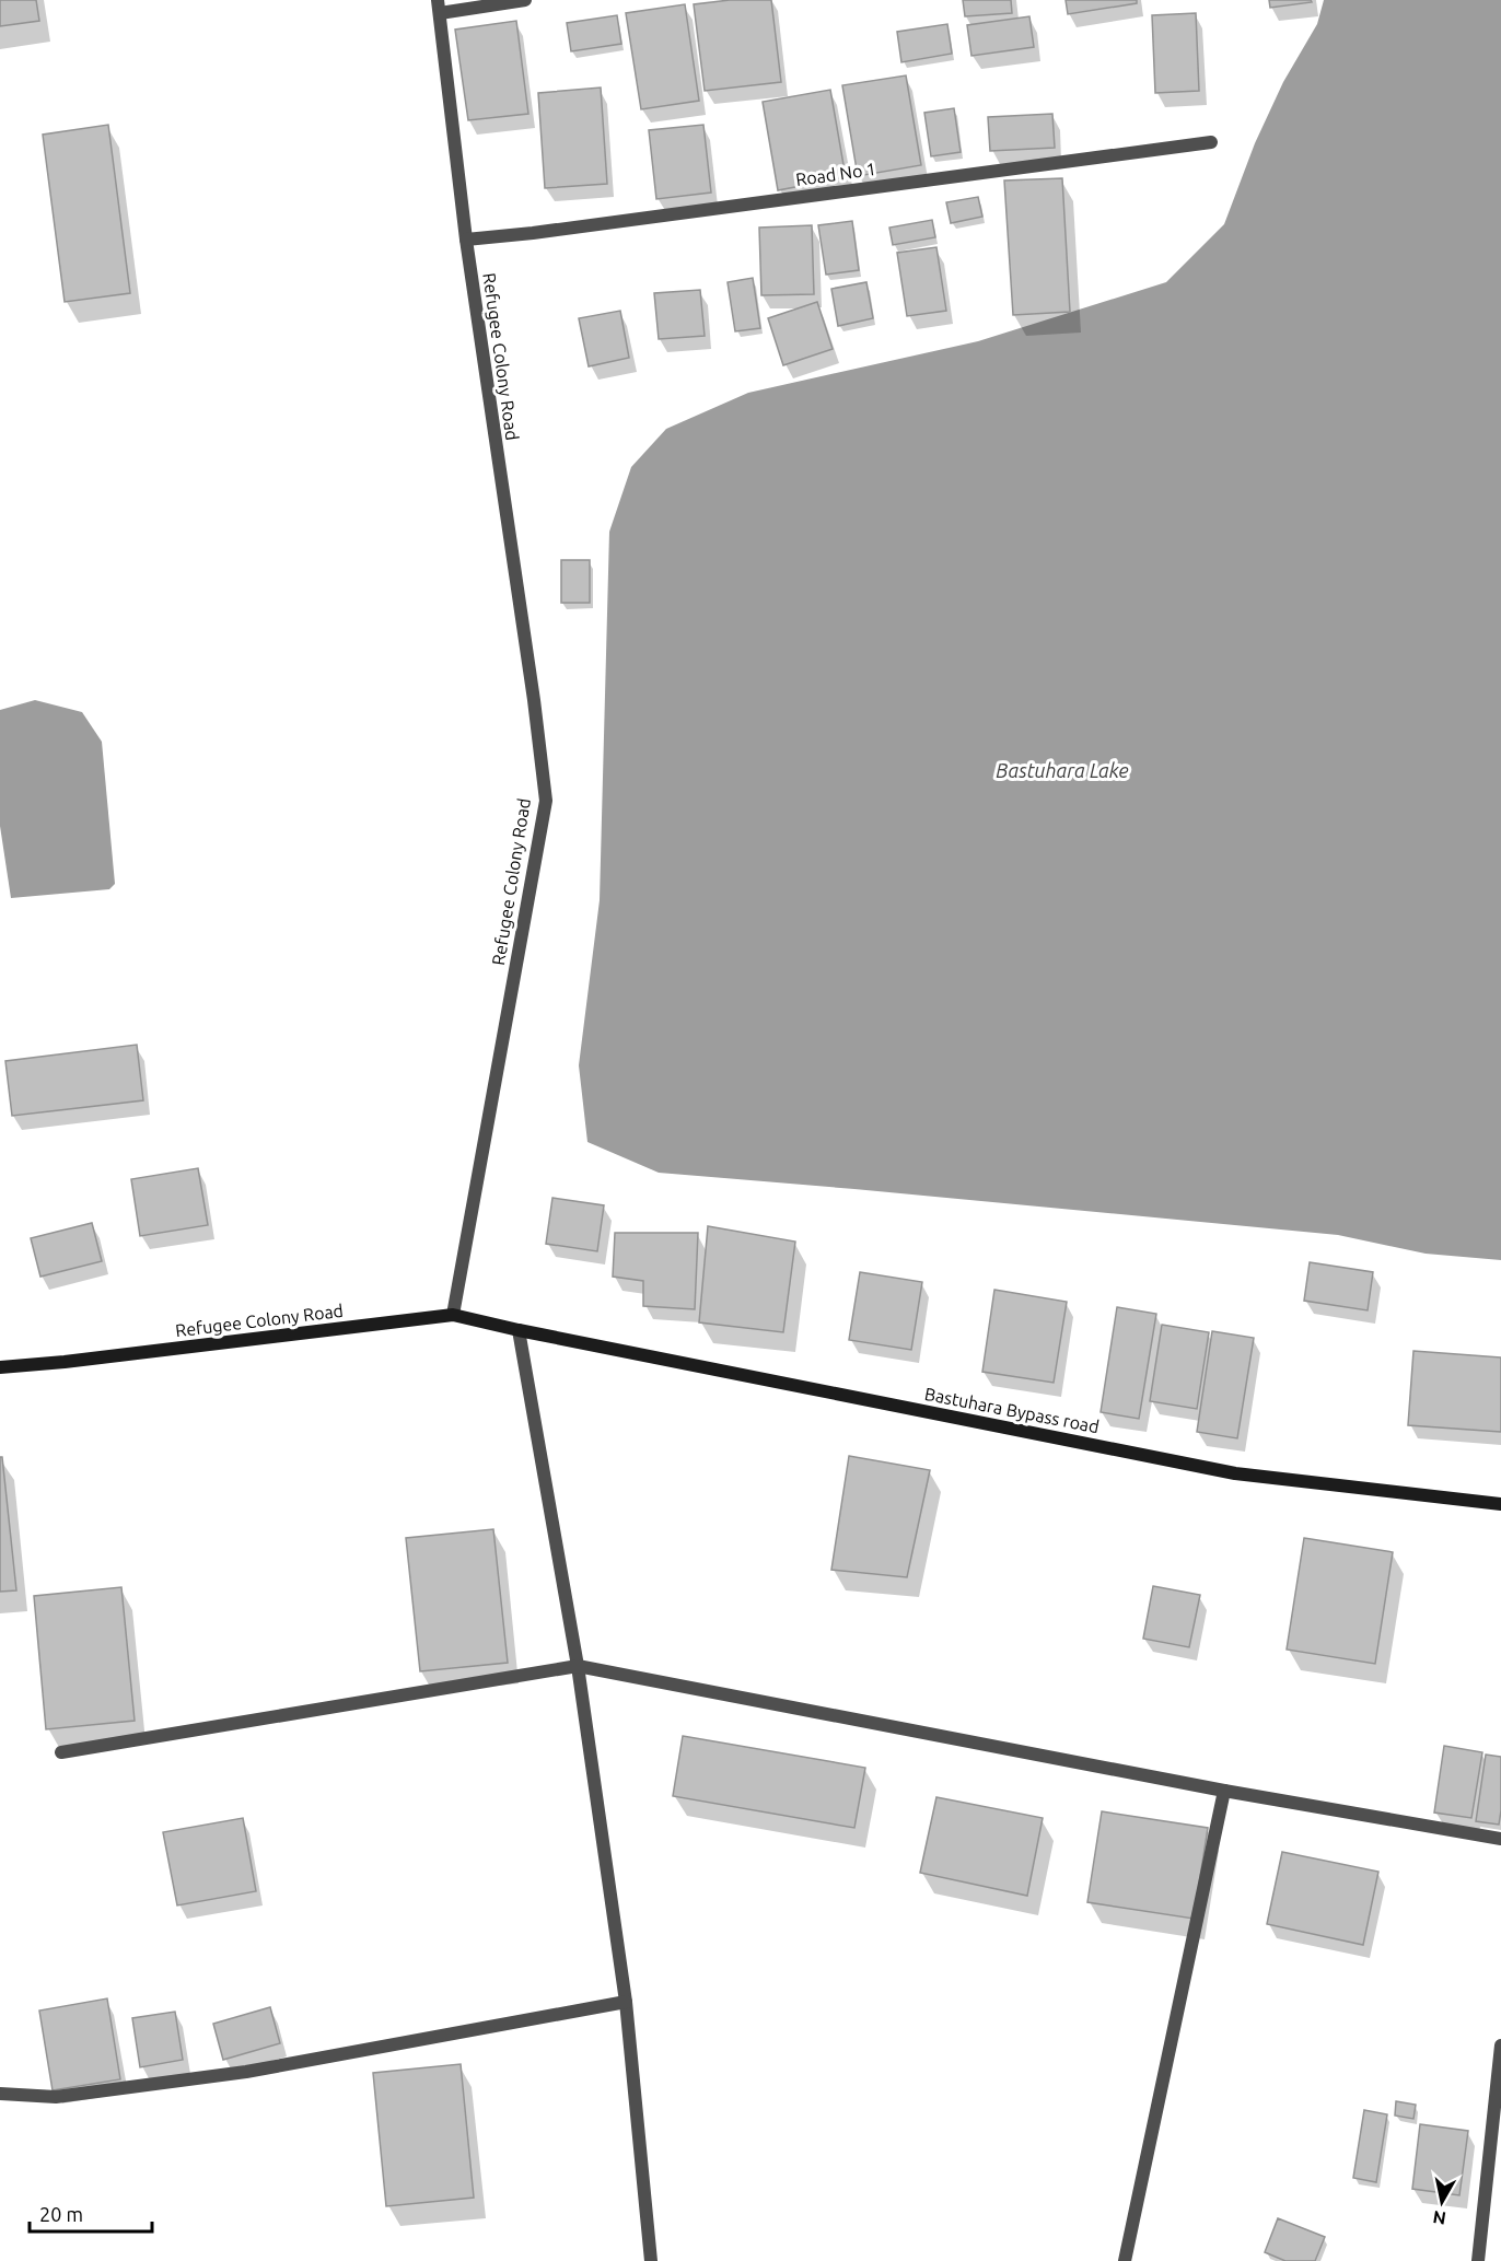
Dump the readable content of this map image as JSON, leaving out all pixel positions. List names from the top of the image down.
{
  "streets": {
    "main road": ["Refugee Colony Road", "Bastuhara Bypass road"],
    "street": ["Road No 1"]
  },
  "crossings": [
    ["Road No 1", "Refugee Colony Road"],
    ["Refugee Colony Road", "Bastuhara Bypass road"]
  ],
  "water": ["Bastuhara Lake"],
  "scale_bar": "20 m",
  "north": "bottom"
}
